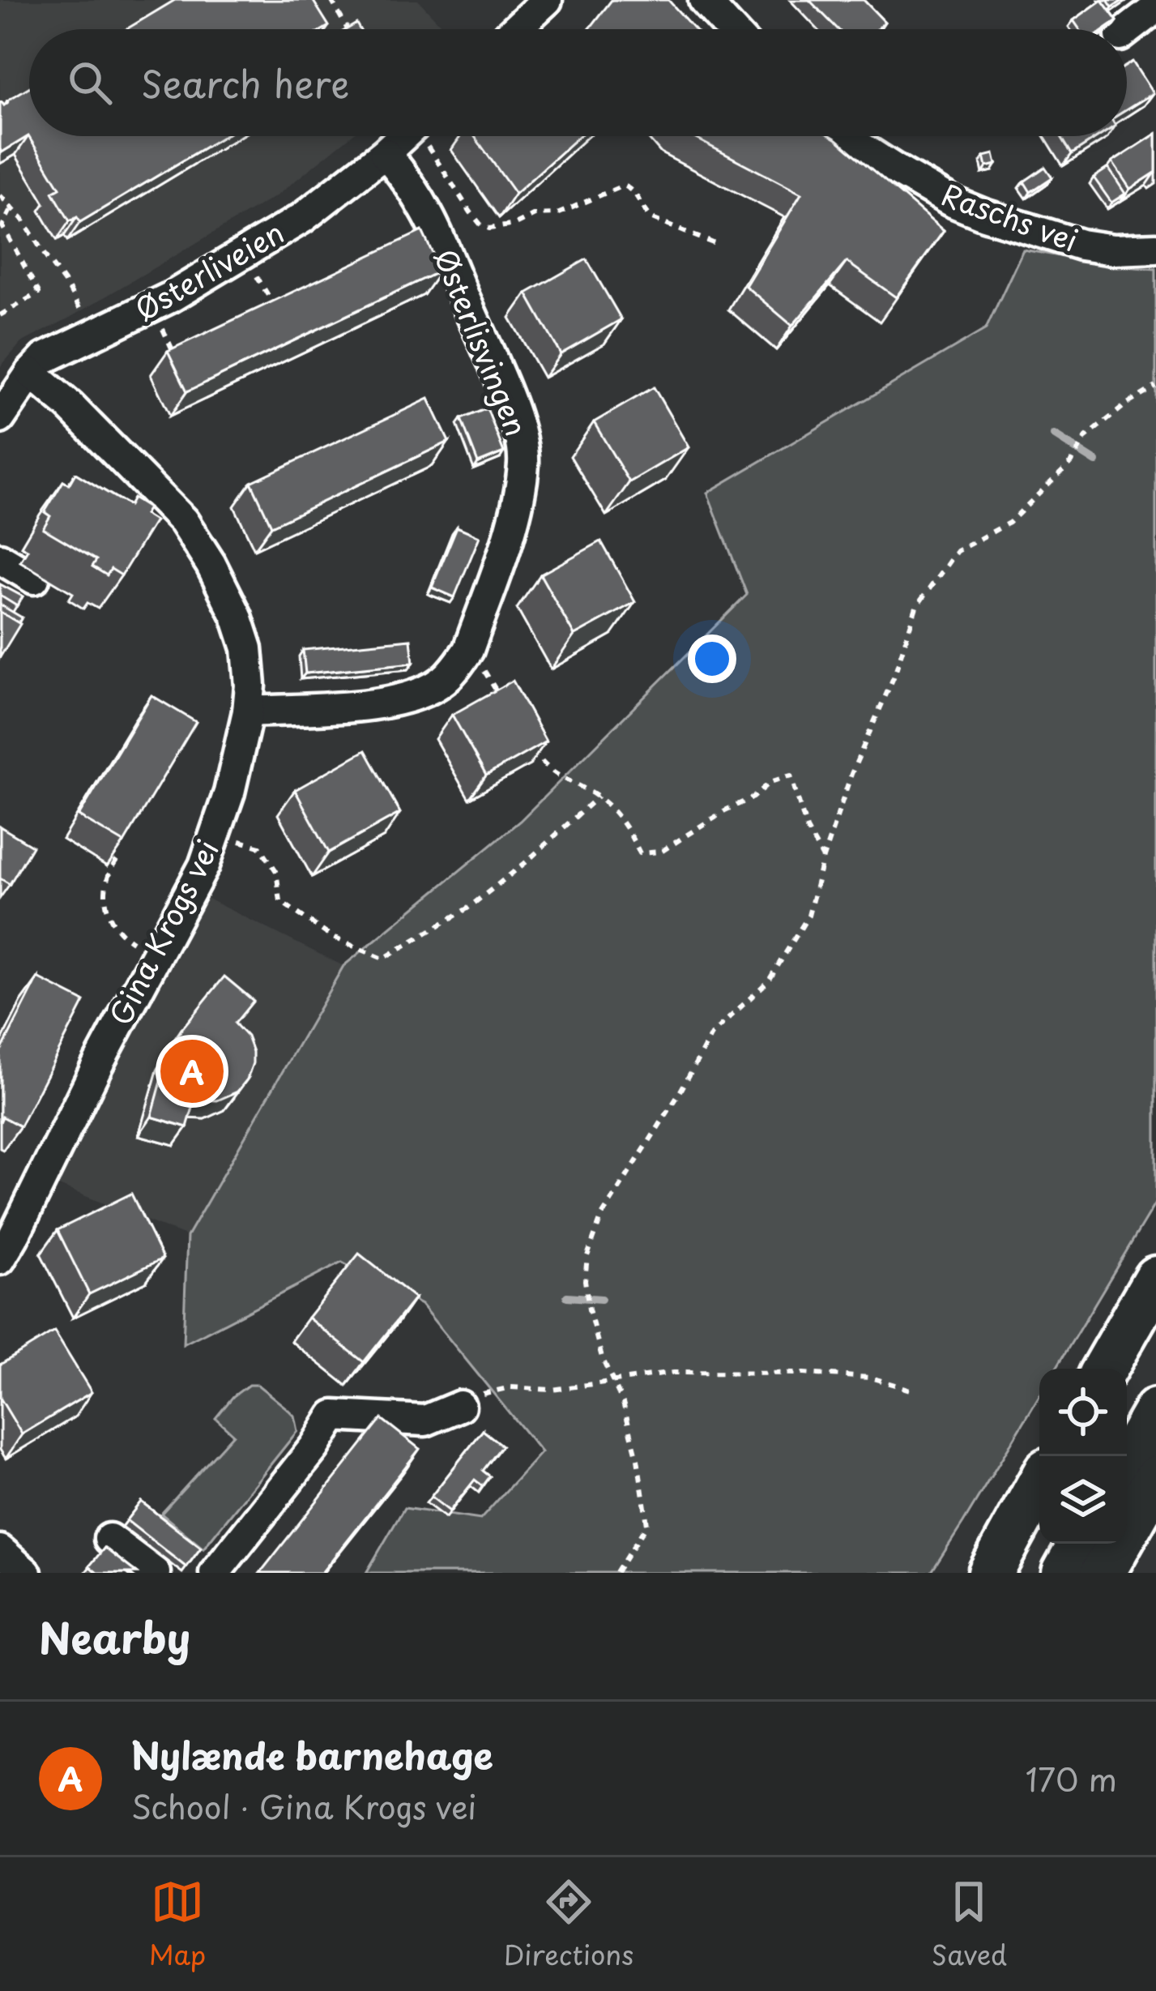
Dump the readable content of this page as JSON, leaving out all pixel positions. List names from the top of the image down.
{
  "streets": {
    "street": [
      "Raschs vei",
      "Østerliveien",
      "Østerlisvingen",
      "Gina Krogs vei"
    ]
  },
  "crossings": [
    ["Østerliveien", "Østerlisvingen"],
    ["Østerliveien", "Gina Krogs vei"],
    ["Østerlisvingen", "Gina Krogs vei"]
  ],
  "page": {
    "search": "Search here",
    "pins": "A",
    "heading": "Nearby",
    "list": [
      {
        "mark": "A",
        "name": "Nylænde barnehage",
        "note": "School · Gina Krogs vei",
        "value": "170 m"
      }
    ],
    "nav": ["Map", "Directions", "Saved"]
  }
}
